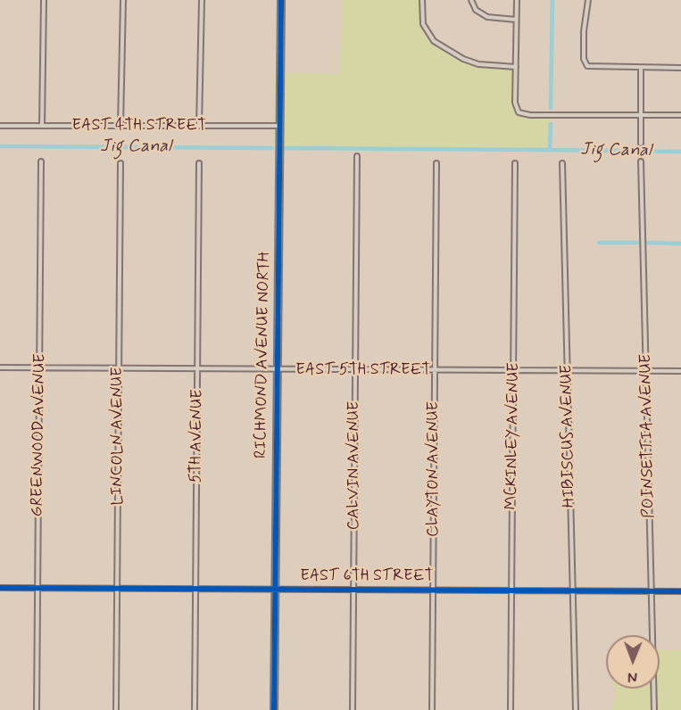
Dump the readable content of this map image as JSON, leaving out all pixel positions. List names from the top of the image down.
{
  "streets": {
    "street": [
      "EAST 4TH STREET",
      "RICHMOND AVENUE NORTH",
      "EAST 5TH STREET",
      "GREENWOOD AVENUE",
      "LINCOLN AVENUE",
      "5TH AVENUE",
      "MCKINLEY AVENUE",
      "HIBISCUS AVENUE",
      "POINSETTIA AVENUE",
      "CALVIN AVENUE",
      "CLAYTON AVENUE",
      "EAST 6TH STREET"
    ]
  },
  "crossings": [
    ["EAST 4TH STREET", "RICHMOND AVENUE NORTH"],
    ["RICHMOND AVENUE NORTH", "EAST 5TH STREET"],
    ["RICHMOND AVENUE NORTH", "EAST 6TH STREET"],
    ["EAST 5TH STREET", "GREENWOOD AVENUE"],
    ["EAST 5TH STREET", "LINCOLN AVENUE"],
    ["EAST 5TH STREET", "5TH AVENUE"],
    ["EAST 5TH STREET", "MCKINLEY AVENUE"],
    ["EAST 5TH STREET", "HIBISCUS AVENUE"],
    ["EAST 5TH STREET", "POINSETTIA AVENUE"],
    ["EAST 5TH STREET", "CALVIN AVENUE"],
    ["EAST 5TH STREET", "CLAYTON AVENUE"],
    ["GREENWOOD AVENUE", "EAST 6TH STREET"],
    ["LINCOLN AVENUE", "EAST 6TH STREET"],
    ["5TH AVENUE", "EAST 6TH STREET"],
    ["MCKINLEY AVENUE", "EAST 6TH STREET"],
    ["HIBISCUS AVENUE", "EAST 6TH STREET"],
    ["POINSETTIA AVENUE", "EAST 6TH STREET"],
    ["CALVIN AVENUE", "EAST 6TH STREET"],
    ["CLAYTON AVENUE", "EAST 6TH STREET"]
  ],
  "water": ["Jig Canal"],
  "north": "bottom"
}
